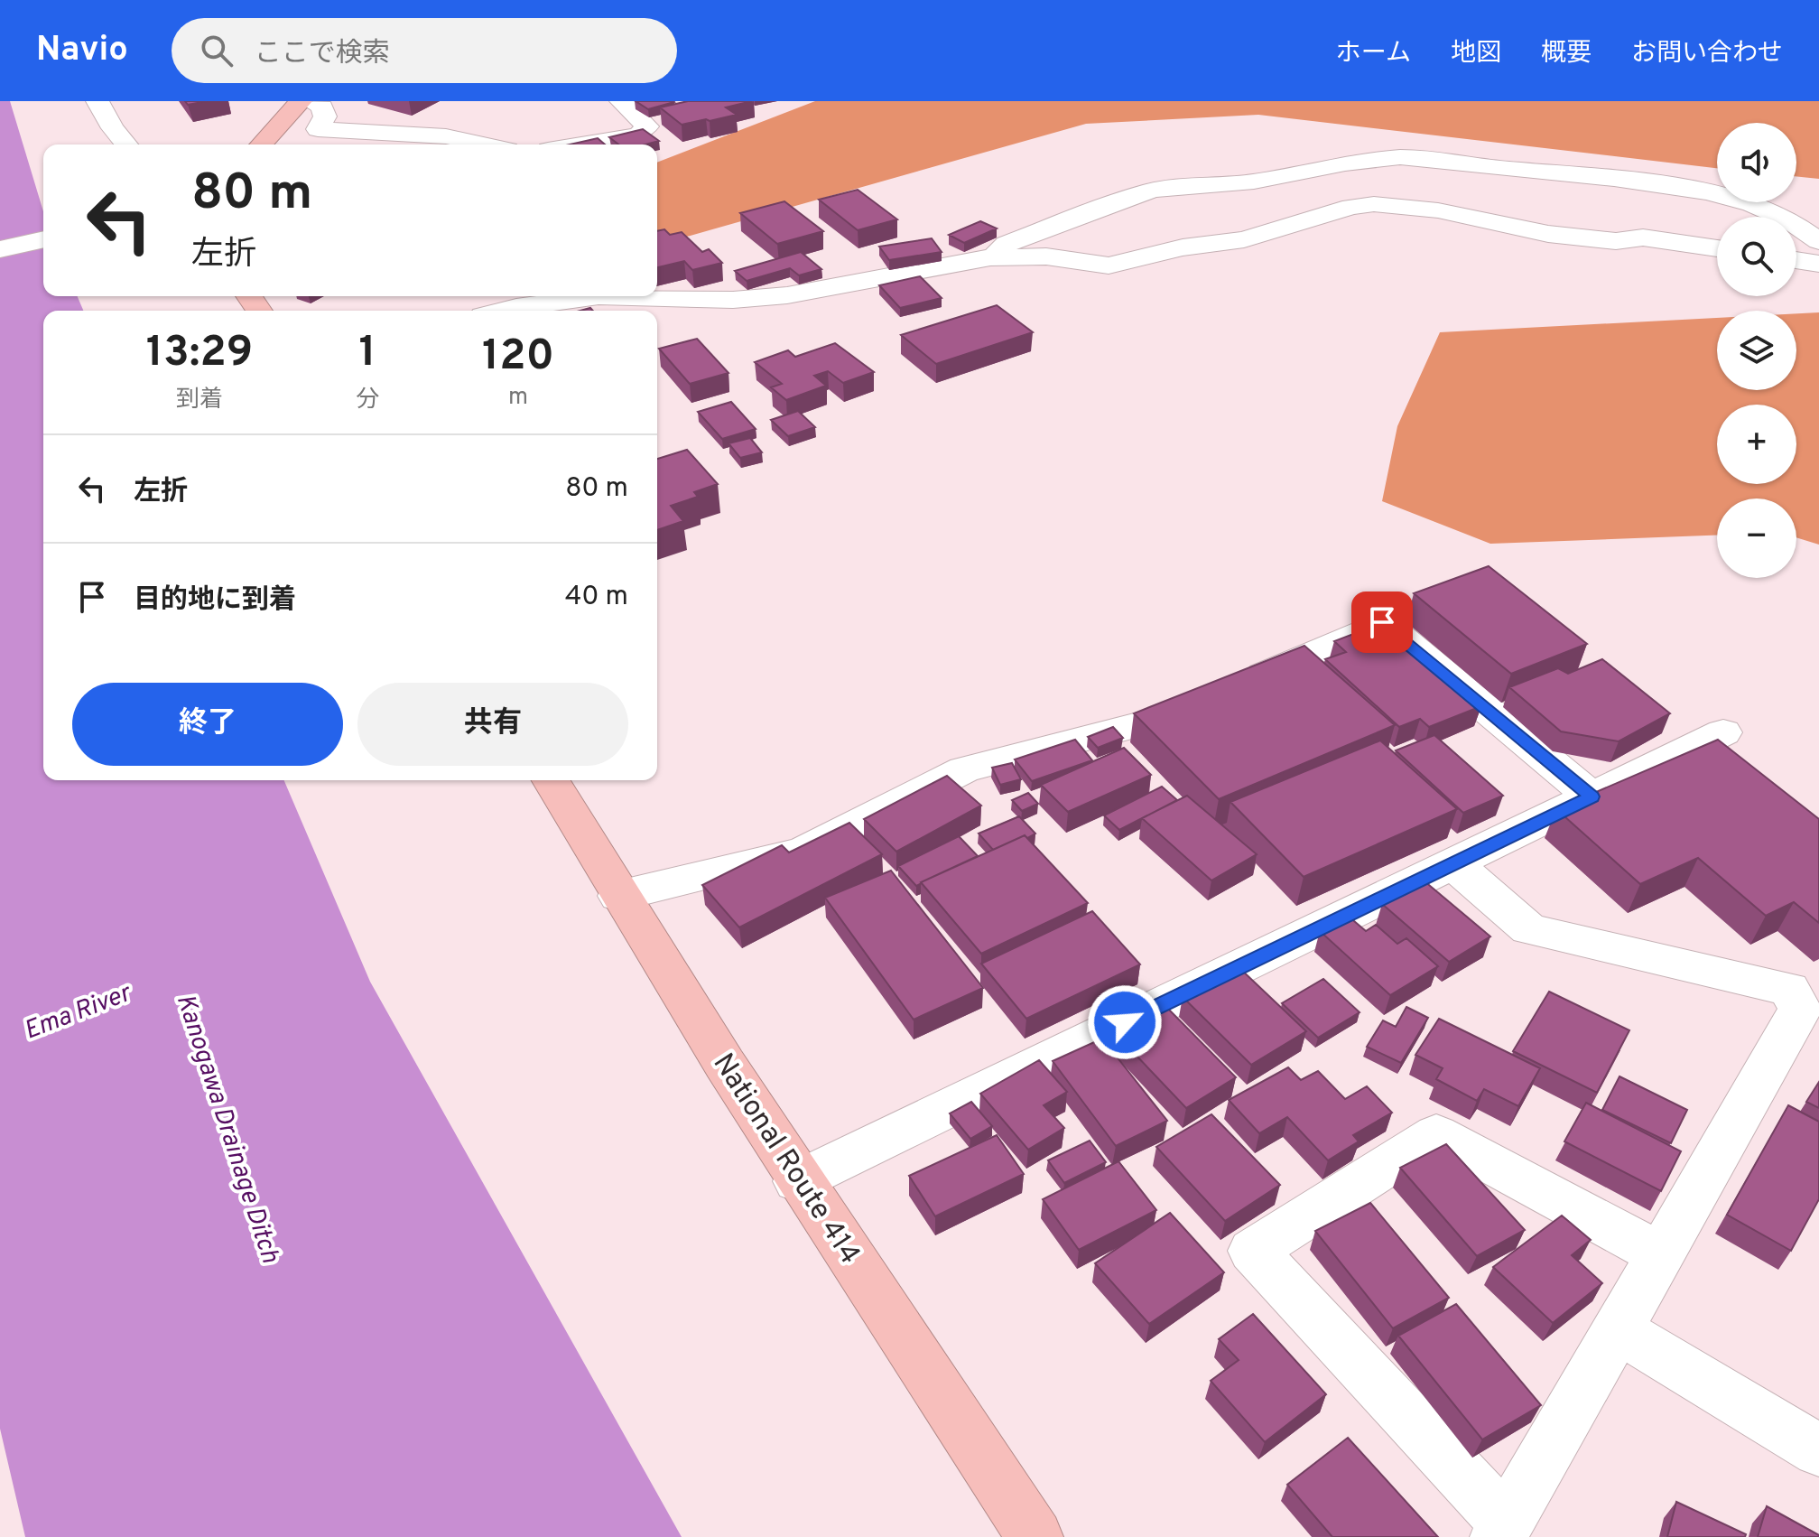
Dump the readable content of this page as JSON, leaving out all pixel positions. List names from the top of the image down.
{
  "streets": {
    "highway": ["National Route 414"]
  },
  "water": ["Ema River", "Kanogawa Drainage Ditch"],
  "page": {
    "header": "Navio",
    "search": "ここで検索",
    "nav": [
      "ホーム",
      "地図",
      "概要",
      "お問い合わせ"
    ],
    "map_buttons": ["+", "−"],
    "turn": ["80 m", "左折"],
    "eta": [
      "13:29",
      "到着",
      "1",
      "分",
      "120",
      "m"
    ],
    "list": [
      {
        "name": "左折",
        "value": "80 m"
      },
      {
        "name": "目的地に到着",
        "value": "40 m"
      }
    ],
    "buttons": ["終了", "共有"]
  }
}
